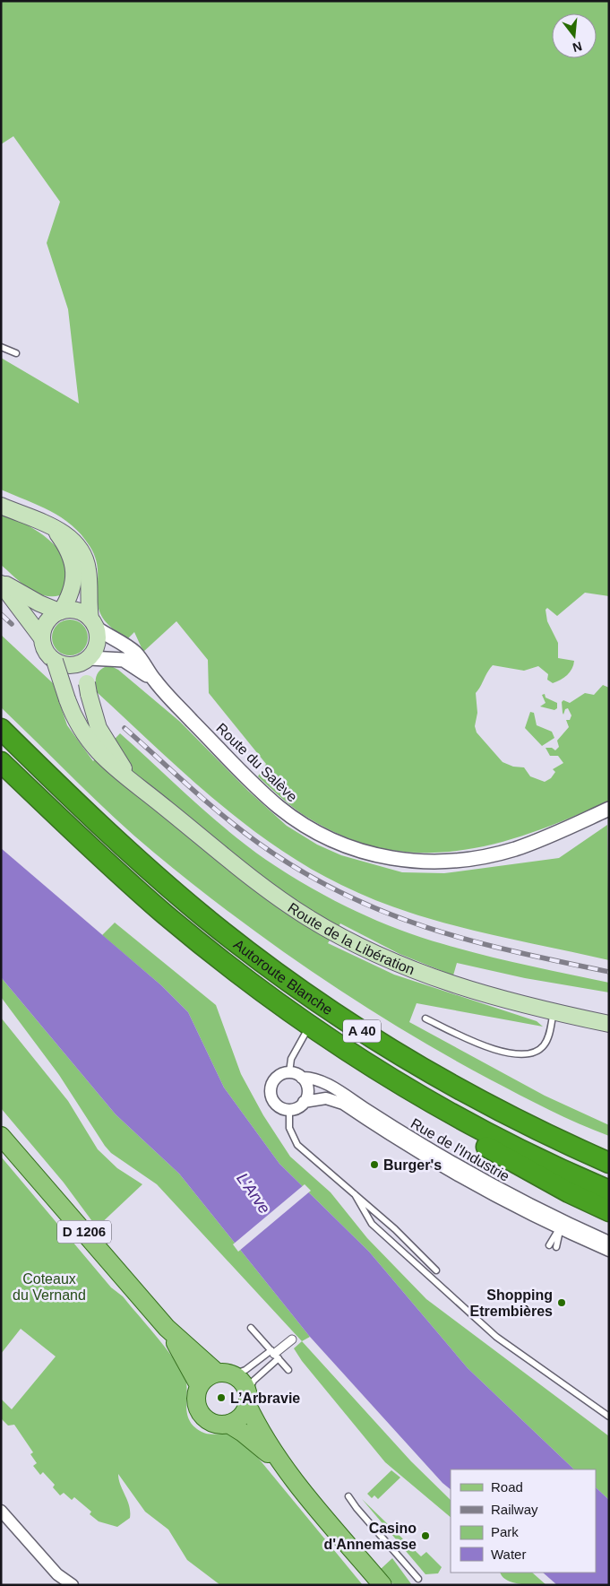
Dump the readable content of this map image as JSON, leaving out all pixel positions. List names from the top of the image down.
{
  "streets": {
    "highway": ["Autoroute Blanche", "A 40"],
    "main road": ["Route de la Libération", "D 1206"],
    "street": ["Route du Salève", "Rue de l'Industrie"]
  },
  "crossings": [
    ["Route du Salève", "Route de la Libération"]
  ],
  "water": ["L'Arve"],
  "parks": ["Coteaux du Vernand"],
  "places": [
    "Burger's",
    "Shopping Etrembières",
    "L’Arbravie",
    "Casino d'Annemasse"
  ],
  "legend": [
    "Road",
    "Railway",
    "Park",
    "Water"
  ],
  "north": "bottom"
}
